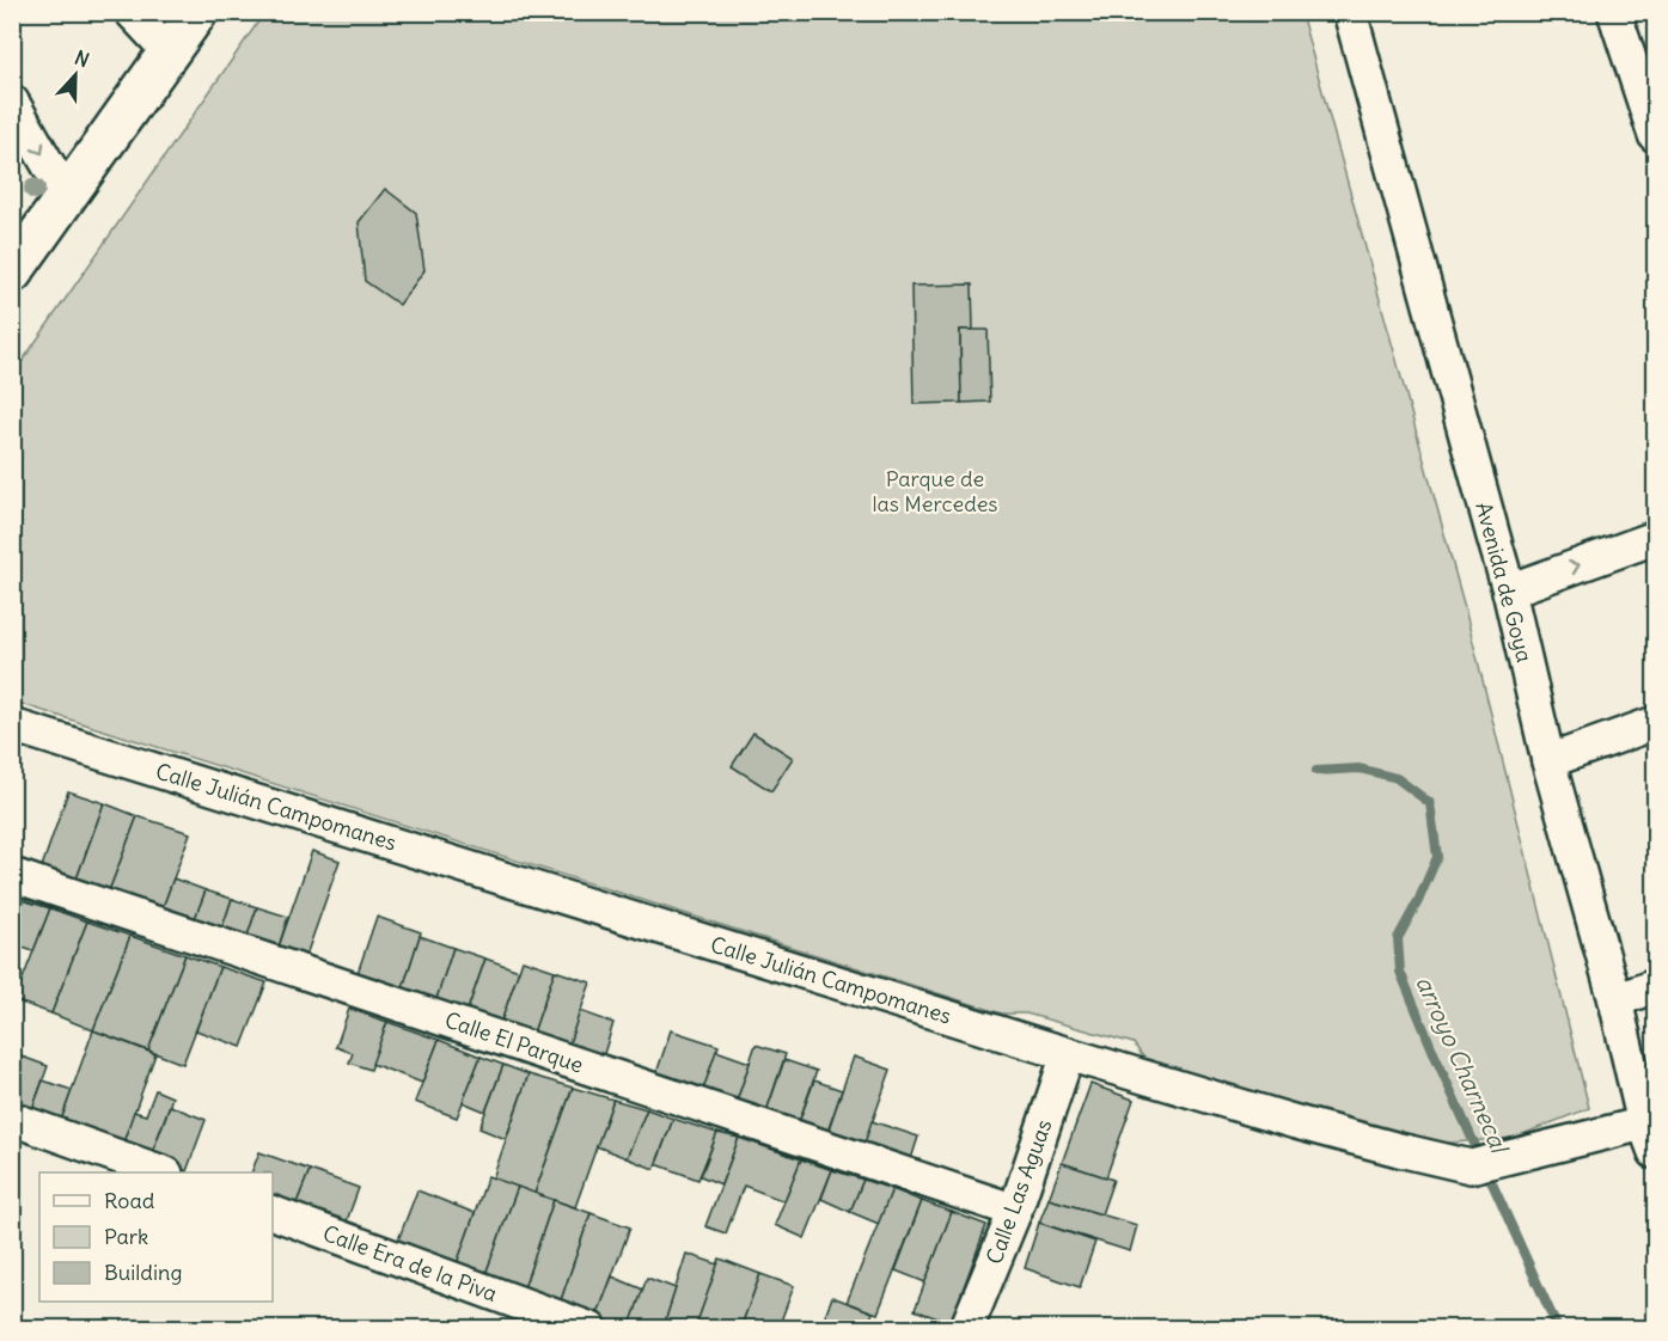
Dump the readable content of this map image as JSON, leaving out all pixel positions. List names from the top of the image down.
{
  "streets": {
    "street": [
      "Avenida de Goya",
      "Calle Julián Campomanes",
      "Calle El Parque",
      "Calle Las Aguas",
      "Calle Era de la Piva"
    ]
  },
  "crossings": [
    ["Avenida de Goya", "Calle Julián Campomanes"],
    ["Calle Julián Campomanes", "Calle Las Aguas"],
    ["Calle El Parque", "Calle Las Aguas"]
  ],
  "water": ["arroyo Charnecal"],
  "parks": ["Parque de las Mercedes"],
  "legend": ["Road", "Park", "Building"],
  "north": "top"
}
